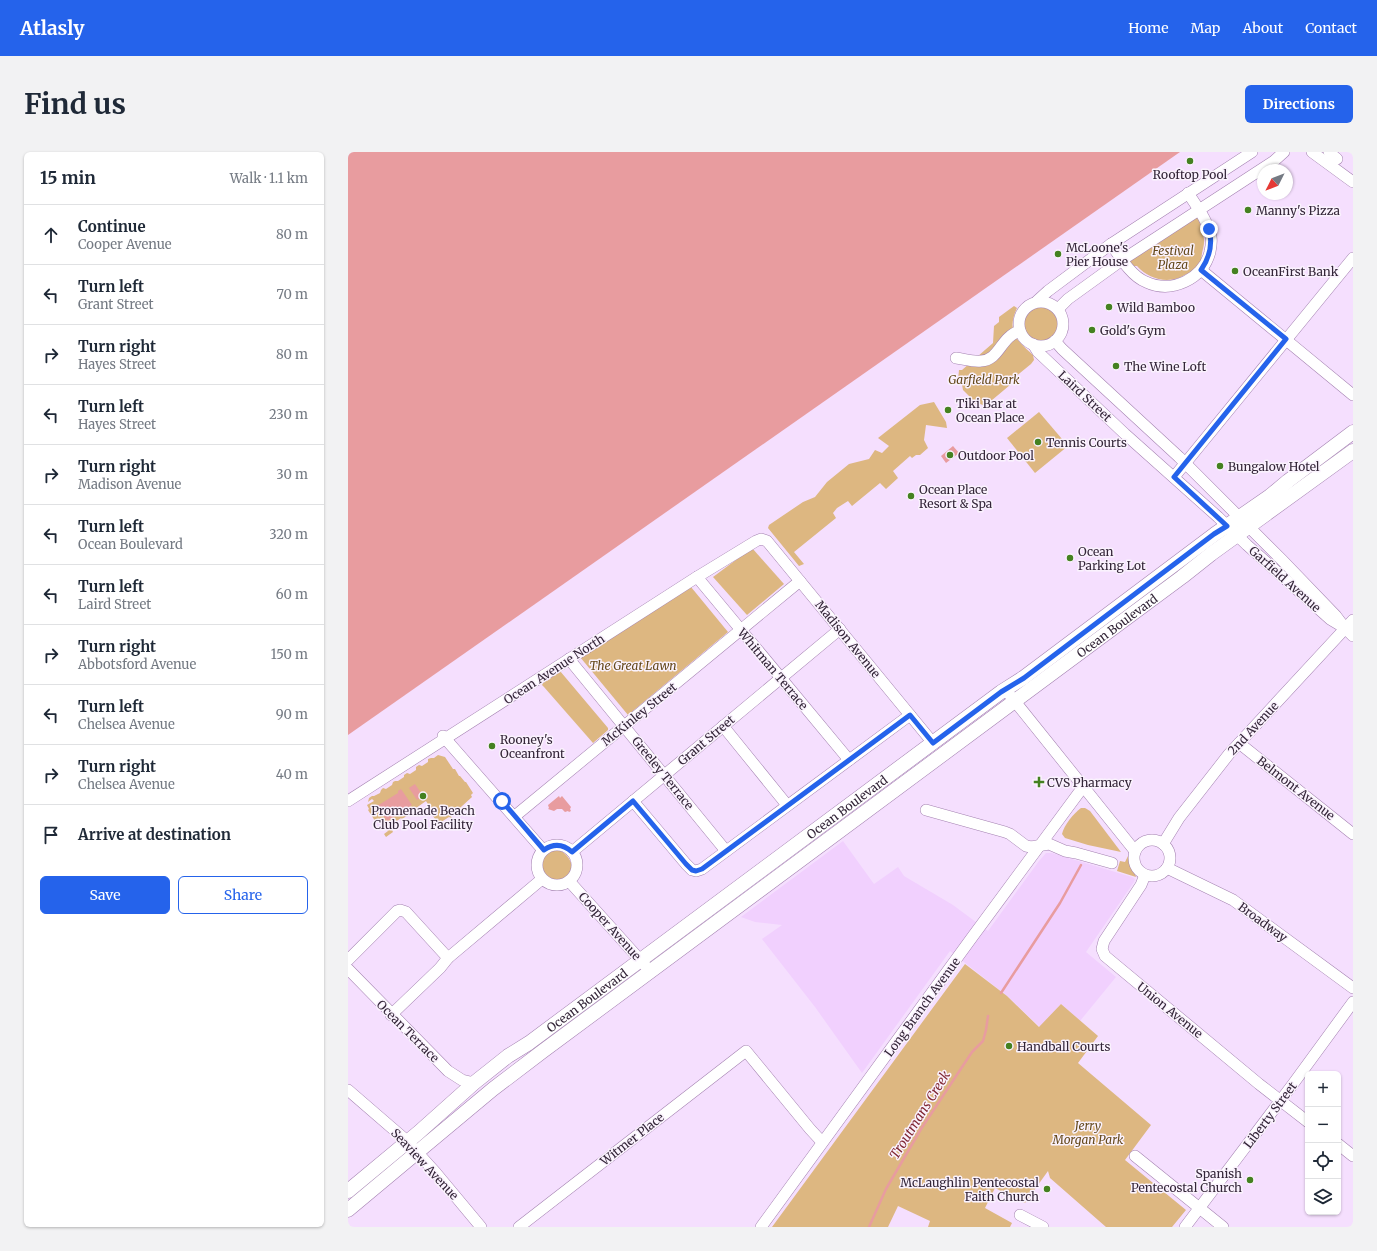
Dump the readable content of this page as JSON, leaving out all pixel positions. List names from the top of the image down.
{
  "streets": {
    "main road": ["Ocean Boulevard"],
    "street": [
      "Laird Street",
      "Garfield Avenue",
      "Madison Avenue",
      "Ocean Avenue North",
      "Whitman Terrace",
      "McKinley Street",
      "2nd Avenue",
      "Grant Street",
      "Greeley Terrace",
      "Belmont Avenue",
      "Broadway",
      "Cooper Avenue",
      "Long Branch Avenue",
      "Union Avenue",
      "Ocean Terrace",
      "Liberty Street",
      "Witmer Place",
      "Seaview Avenue"
    ]
  },
  "crossings": [
    ["Laird Street", "Garfield Avenue"],
    ["Laird Street", "Ocean Boulevard"],
    ["Garfield Avenue", "Ocean Boulevard"],
    ["Garfield Avenue", "2nd Avenue"],
    ["Ocean Boulevard", "Madison Avenue"],
    ["Ocean Boulevard", "Cooper Avenue"],
    ["Ocean Boulevard", "Ocean Terrace"],
    ["Ocean Boulevard", "Seaview Avenue"],
    ["Madison Avenue", "Ocean Avenue North"],
    ["Madison Avenue", "McKinley Street"],
    ["Madison Avenue", "Grant Street"],
    ["Ocean Avenue North", "Whitman Terrace"],
    ["Ocean Avenue North", "Greeley Terrace"],
    ["Whitman Terrace", "McKinley Street"],
    ["Whitman Terrace", "Grant Street"],
    ["McKinley Street", "Greeley Terrace"],
    ["2nd Avenue", "Belmont Avenue"],
    ["2nd Avenue", "Broadway"],
    ["2nd Avenue", "Union Avenue"],
    ["Grant Street", "Greeley Terrace"],
    ["Grant Street", "Cooper Avenue"],
    ["Broadway", "Union Avenue"],
    ["Long Branch Avenue", "Witmer Place"],
    ["Union Avenue", "Liberty Street"]
  ],
  "water": ["Troutmans Creek"],
  "parks": [
    "Festival Plaza",
    "Garfield Park",
    "The Great Lawn",
    "Jerry Morgan Park"
  ],
  "places": {
    "other": [
      "Rooftop Pool",
      "Manny's Pizza",
      "McLoone's Pier House",
      "OceanFirst Bank",
      "Wild Bamboo",
      "Gold's Gym",
      "The Wine Loft",
      "Tiki Bar at Ocean Place",
      "Tennis Courts",
      "Outdoor Pool",
      "Bungalow Hotel",
      "Ocean Place Resort & Spa",
      "Ocean Parking Lot",
      "Rooney's Oceanfront",
      "Promenade Beach Club Pool Facility",
      "Handball Courts",
      "Spanish Pentecostal Church",
      "McLaughlin Pentecostal Faith Church"
    ],
    "health": ["CVS Pharmacy"]
  },
  "north": "bottom left",
  "page": {
    "header": "Atlasly",
    "nav": [
      "Home",
      "Map",
      "About",
      "Contact"
    ],
    "buttons": [
      "Directions",
      ["Save", "Share"]
    ],
    "title": "Find us",
    "heading": ["15 min", "Walk · 1.1 km"],
    "list": [
      ["Continue", "Cooper Avenue", "80 m"],
      ["Turn left", "Grant Street", "70 m"],
      ["Turn right", "Hayes Street", "80 m"],
      ["Turn left", "Hayes Street", "230 m"],
      ["Turn right", "Madison Avenue", "30 m"],
      ["Turn left", "Ocean Boulevard", "320 m"],
      ["Turn left", "Laird Street", "60 m"],
      ["Turn right", "Abbotsford Avenue", "150 m"],
      ["Turn left", "Chelsea Avenue", "90 m"],
      ["Turn right", "Chelsea Avenue", "40 m"],
      "Arrive at destination"
    ],
    "map_buttons": ["+", "−"]
  }
}
